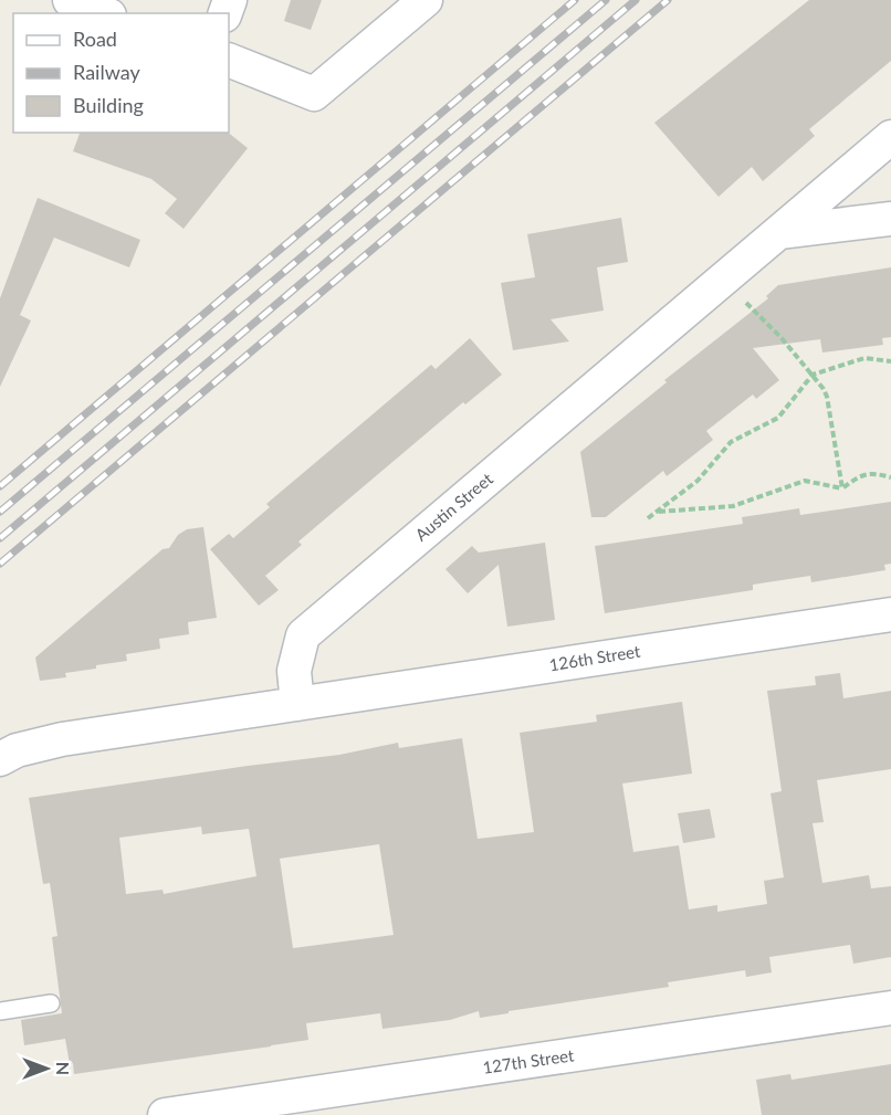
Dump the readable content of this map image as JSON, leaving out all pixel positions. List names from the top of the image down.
{
  "streets": {
    "street": ["Austin Street", "126th Street", "127th Street"]
  },
  "crossings": [
    ["Austin Street", "126th Street"]
  ],
  "legend": ["Road", "Railway", "Building"],
  "north": "right"
}
